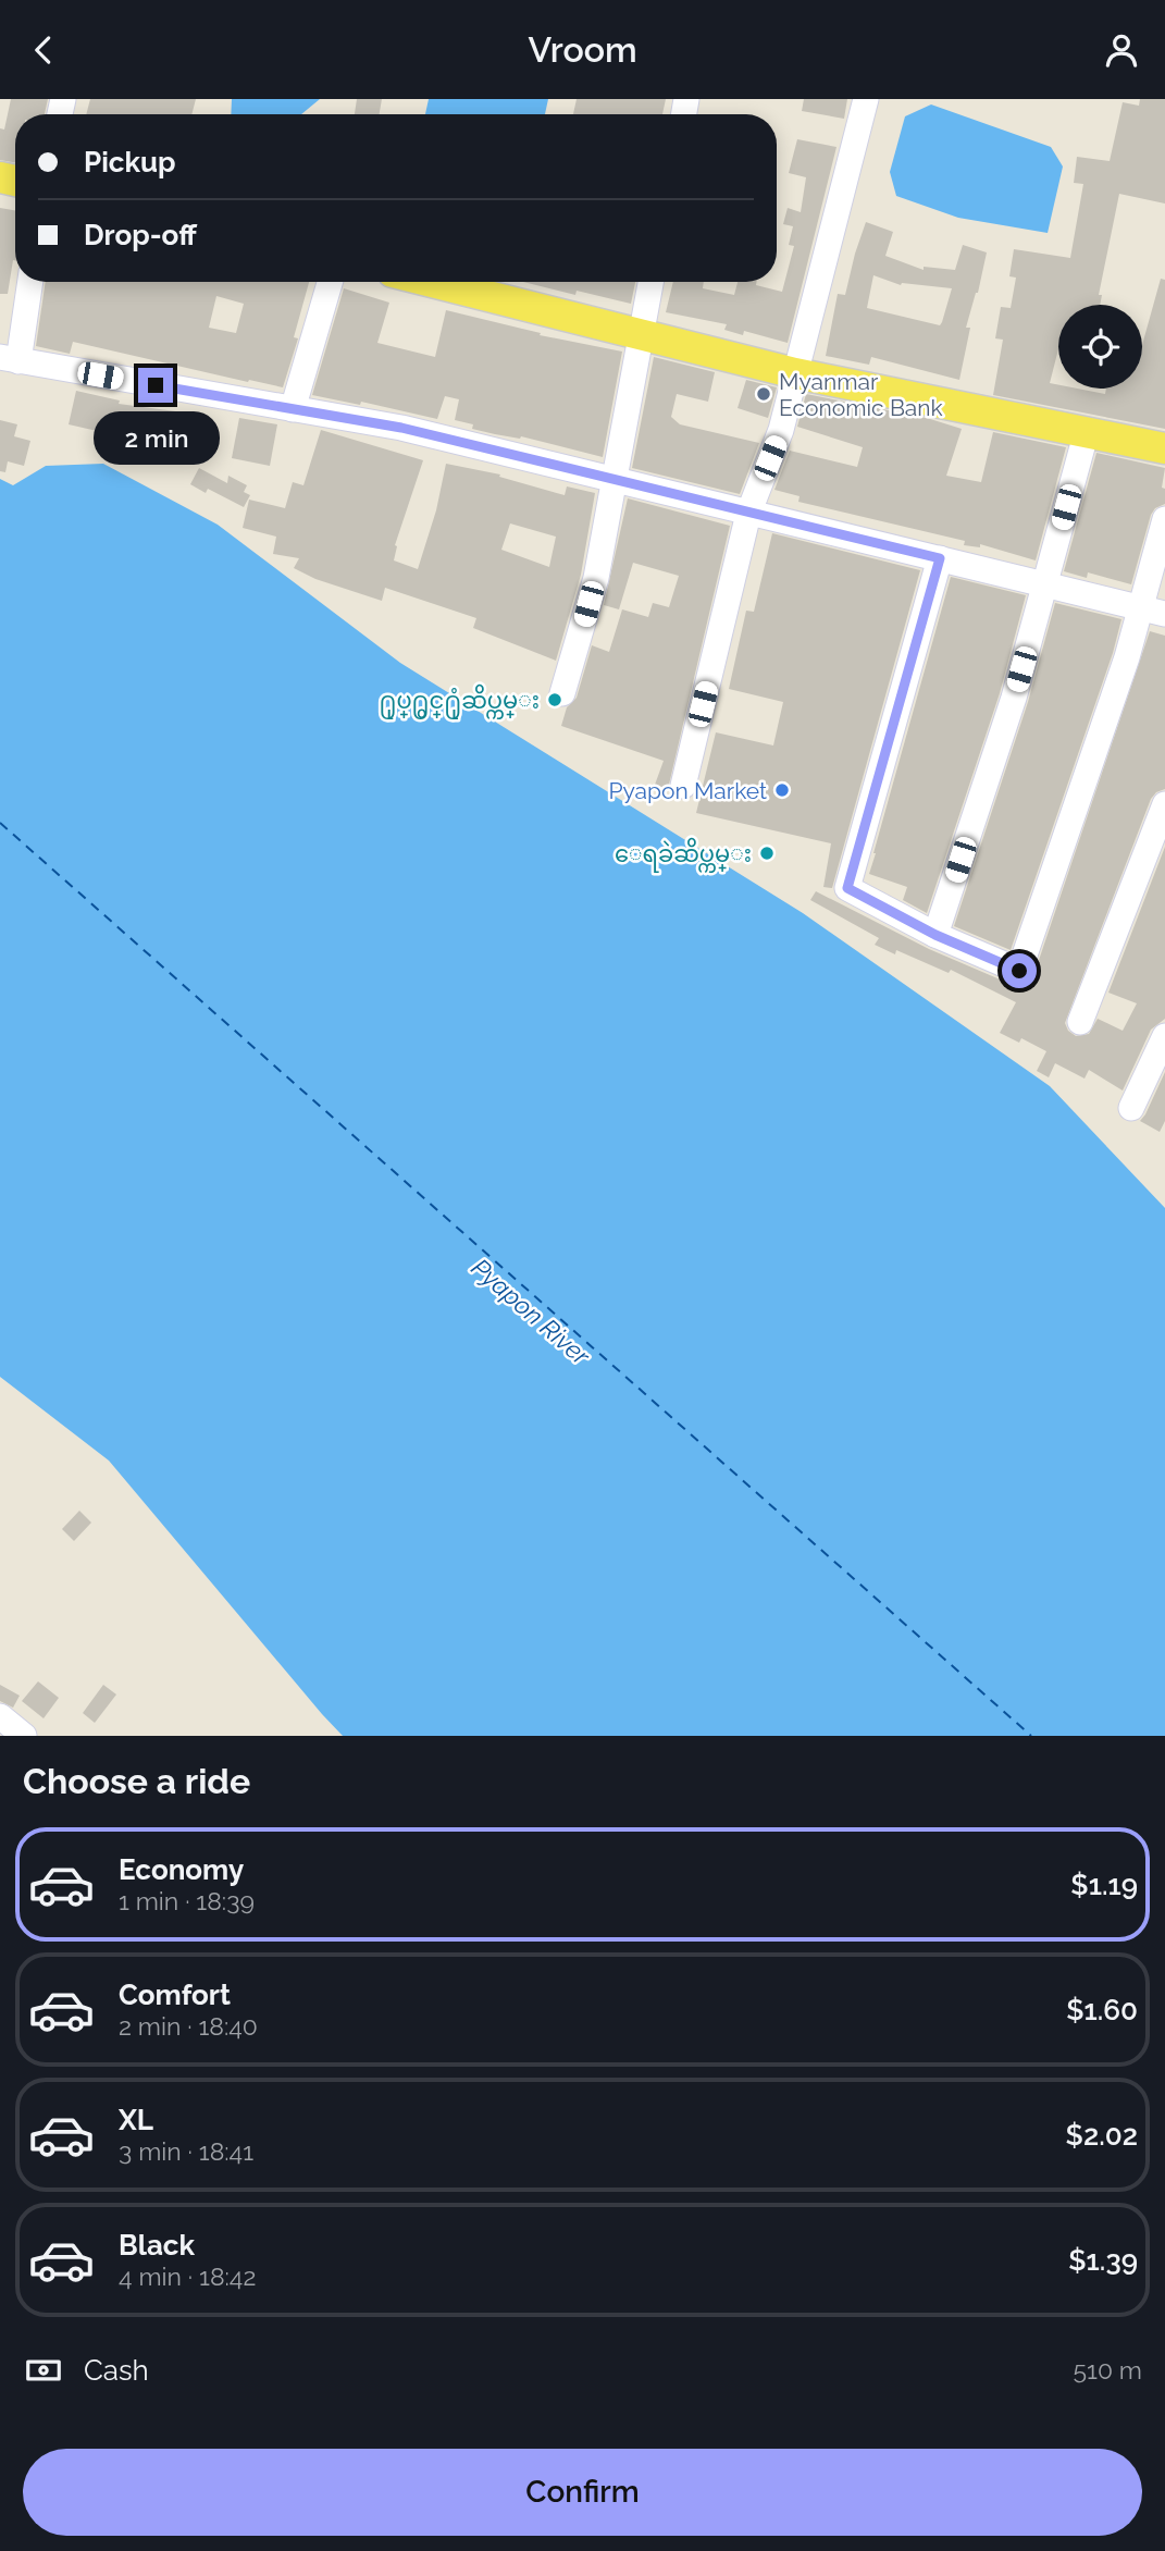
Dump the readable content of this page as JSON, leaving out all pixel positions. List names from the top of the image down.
{
  "water": ["Pyapon River"],
  "places": [
    "Myanmar Economic Bank",
    "႐ုပ္႐ွင္႐ုံဆိပ္ကမ္း",
    "Pyapon Market",
    "ေရခဲဆိပ္ကမ္း"
  ],
  "page": {
    "header": "Vroom",
    "banner": ["Pickup", "Drop-off"],
    "bubble": "2 min",
    "heading": "Choose a ride",
    "list": [
      {
        "name": "Economy",
        "note": "1 min · 18:39",
        "value": "$1.19"
      },
      {
        "name": "Comfort",
        "note": "2 min · 18:40",
        "value": "$1.60"
      },
      {
        "name": "XL",
        "note": "3 min · 18:41",
        "value": "$2.02"
      },
      {
        "name": "Black",
        "note": "4 min · 18:42",
        "value": "$1.39"
      }
    ],
    "pay": ["Cash", "510 m"],
    "buttons": "Confirm"
  }
}
